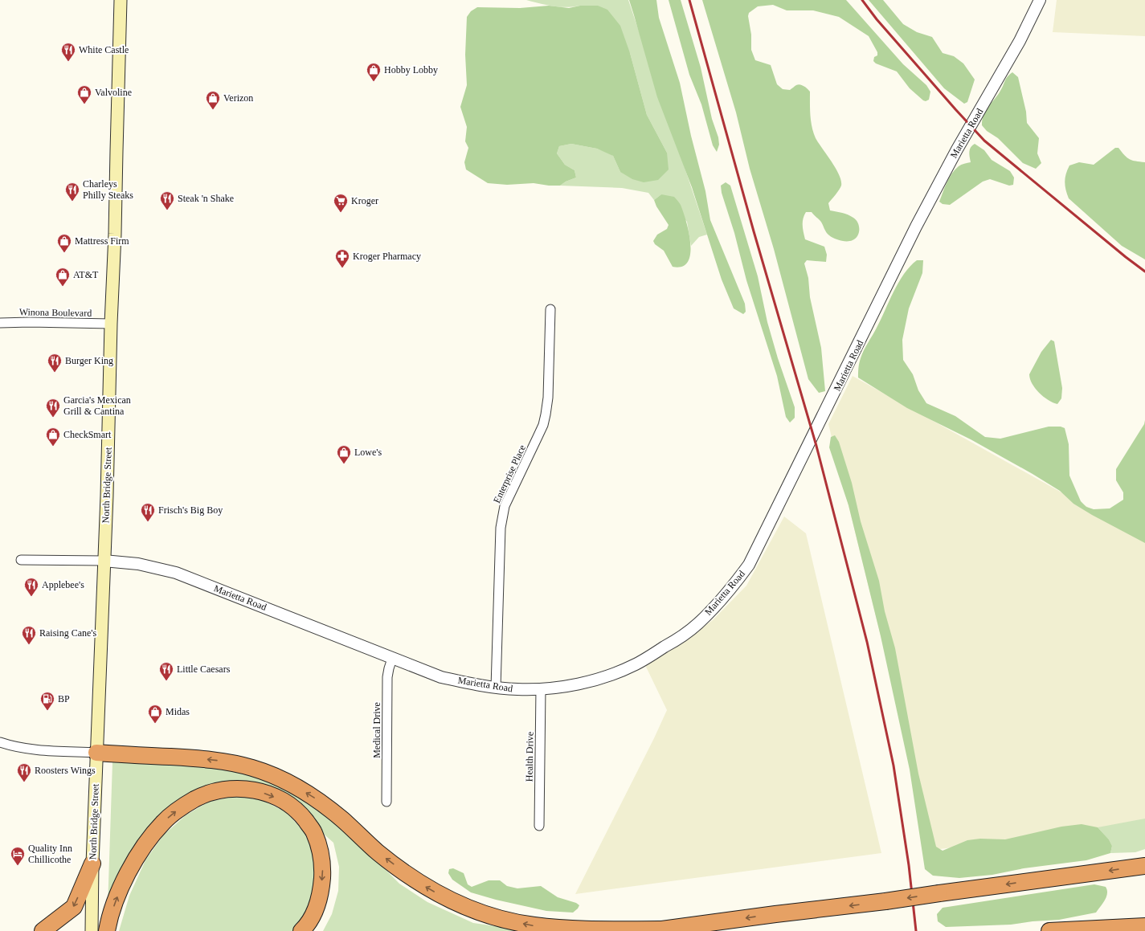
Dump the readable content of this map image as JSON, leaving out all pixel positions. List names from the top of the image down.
{
  "streets": {
    "main road": ["North Bridge Street"],
    "street": [
      "Marietta Road",
      "Winona Boulevard",
      "Enterprise Place",
      "Medical Drive",
      "Health Drive"
    ]
  },
  "crossings": [
    ["Marietta Road", "Enterprise Place"],
    ["Marietta Road", "North Bridge Street"],
    ["Marietta Road", "Medical Drive"],
    ["Marietta Road", "Health Drive"],
    ["Winona Boulevard", "North Bridge Street"]
  ],
  "places": {
    "restaurant": [
      "White Castle",
      "Charleys Philly Steaks",
      "Steak 'n Shake",
      "Burger King",
      "Garcia's Mexican Grill & Cantina",
      "Frisch's Big Boy",
      "Applebee's",
      "Raising Cane's",
      "Little Caesars",
      "Roosters Wings"
    ],
    "shop": [
      "Hobby Lobby",
      "Valvoline",
      "Verizon",
      "Mattress Firm",
      "AT&T",
      "CheckSmart",
      "Lowe's",
      "Midas"
    ],
    "supermarket": ["Kroger"],
    "pharmacy": ["Kroger Pharmacy"],
    "fuel station": ["BP"],
    "hotel": ["Quality Inn Chillicothe"]
  }
}
